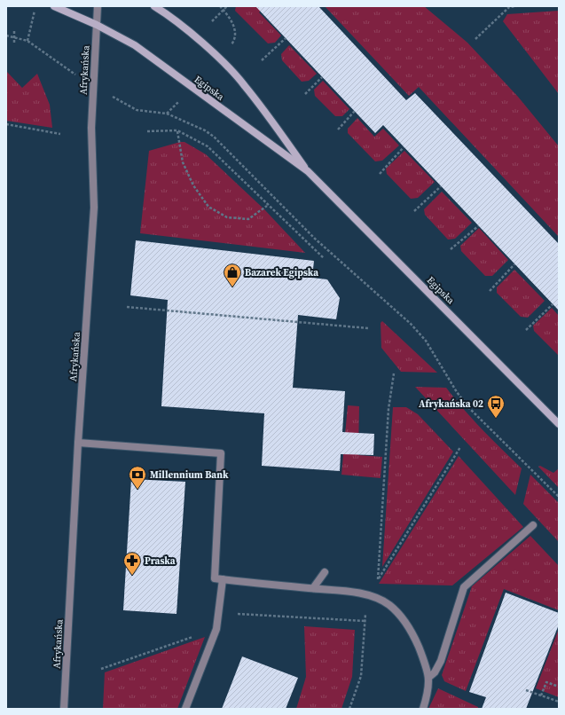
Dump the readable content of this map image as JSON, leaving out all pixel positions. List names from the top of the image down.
{
  "streets": {
    "street": ["Afrykańska", "Egipska"]
  },
  "crossings": [
    ["Afrykańska", "Egipska"]
  ],
  "places": {
    "shop": ["Bazarek Egipska"],
    "bus stop": ["Afrykańska 02"],
    "bank": ["Millennium Bank"],
    "pharmacy": ["Praska"]
  }
}
